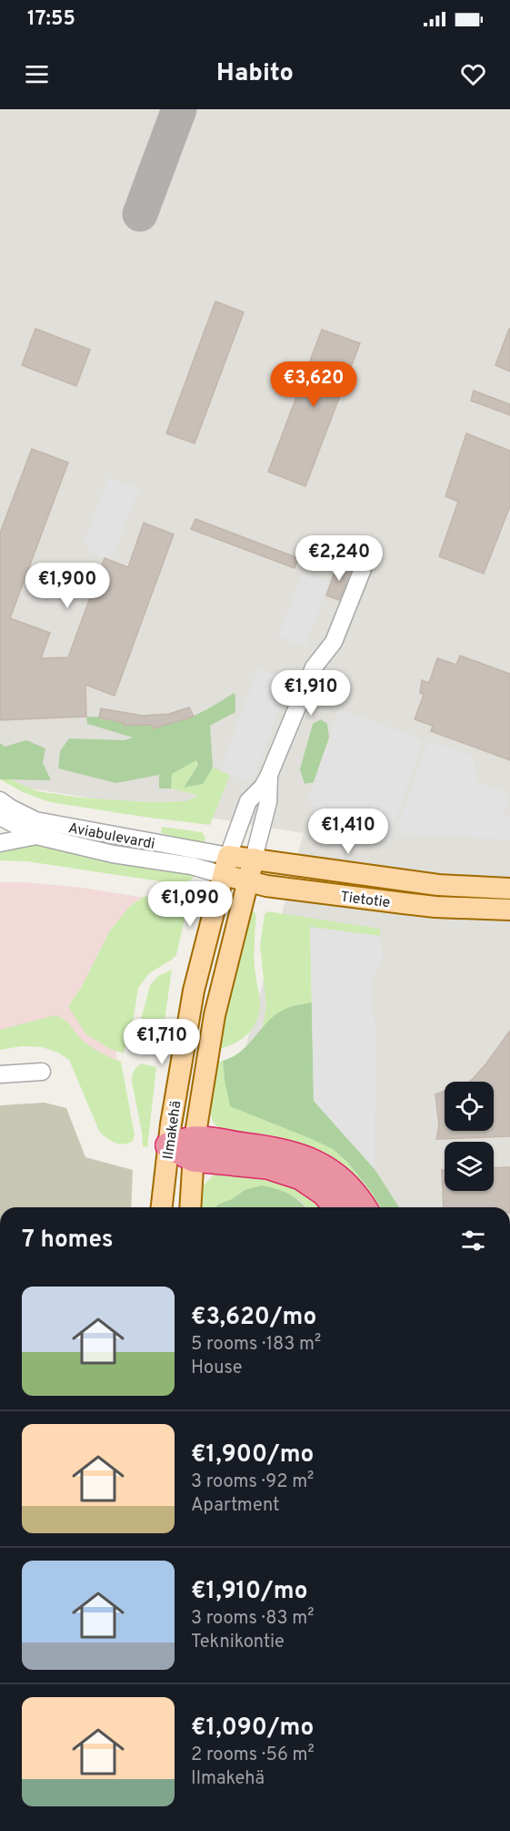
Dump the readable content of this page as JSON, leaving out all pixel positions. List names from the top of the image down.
{
  "streets": {
    "main road": ["Tietotie", "Ilmakehä"],
    "street": ["Aviabulevardi"]
  },
  "crossings": [
    ["Aviabulevardi", "Tietotie"],
    ["Aviabulevardi", "Ilmakehä"],
    ["Tietotie", "Ilmakehä"]
  ],
  "page": {
    "status": "17:55",
    "header": "Habito",
    "price": [
      "€3,620",
      "€2,240",
      "€1,900",
      "€1,910",
      "€1,410",
      "€1,090",
      "€1,710"
    ],
    "heading": "7 homes",
    "list": [
      {
        "name": "€3,620/mo",
        "note": "5 rooms · 183 m² · House"
      },
      {
        "name": "€1,900/mo",
        "note": "3 rooms · 92 m² · Apartment"
      },
      {
        "name": "€1,910/mo",
        "note": "3 rooms · 83 m² · Teknikontie"
      },
      {
        "name": "€1,090/mo",
        "note": "2 rooms · 56 m² · Ilmakehä"
      }
    ]
  }
}
